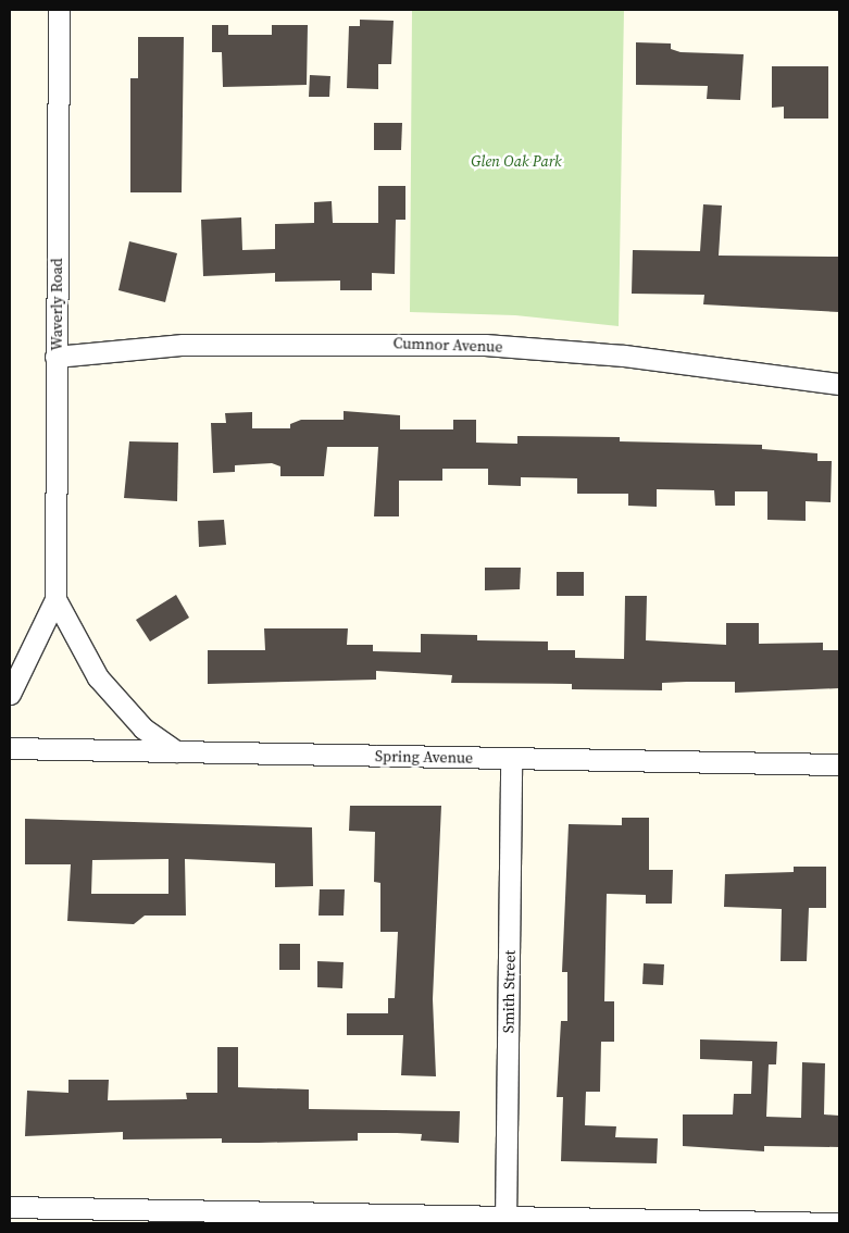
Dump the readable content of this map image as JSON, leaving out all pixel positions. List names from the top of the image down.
{
  "streets": {
    "street": [
      "Waverly Road",
      "Cumnor Avenue",
      "Spring Avenue",
      "Smith Street"
    ]
  },
  "crossings": [
    ["Waverly Road", "Cumnor Avenue"],
    ["Waverly Road", "Spring Avenue"],
    ["Spring Avenue", "Smith Street"]
  ],
  "parks": ["Glen Oak Park"]
}
